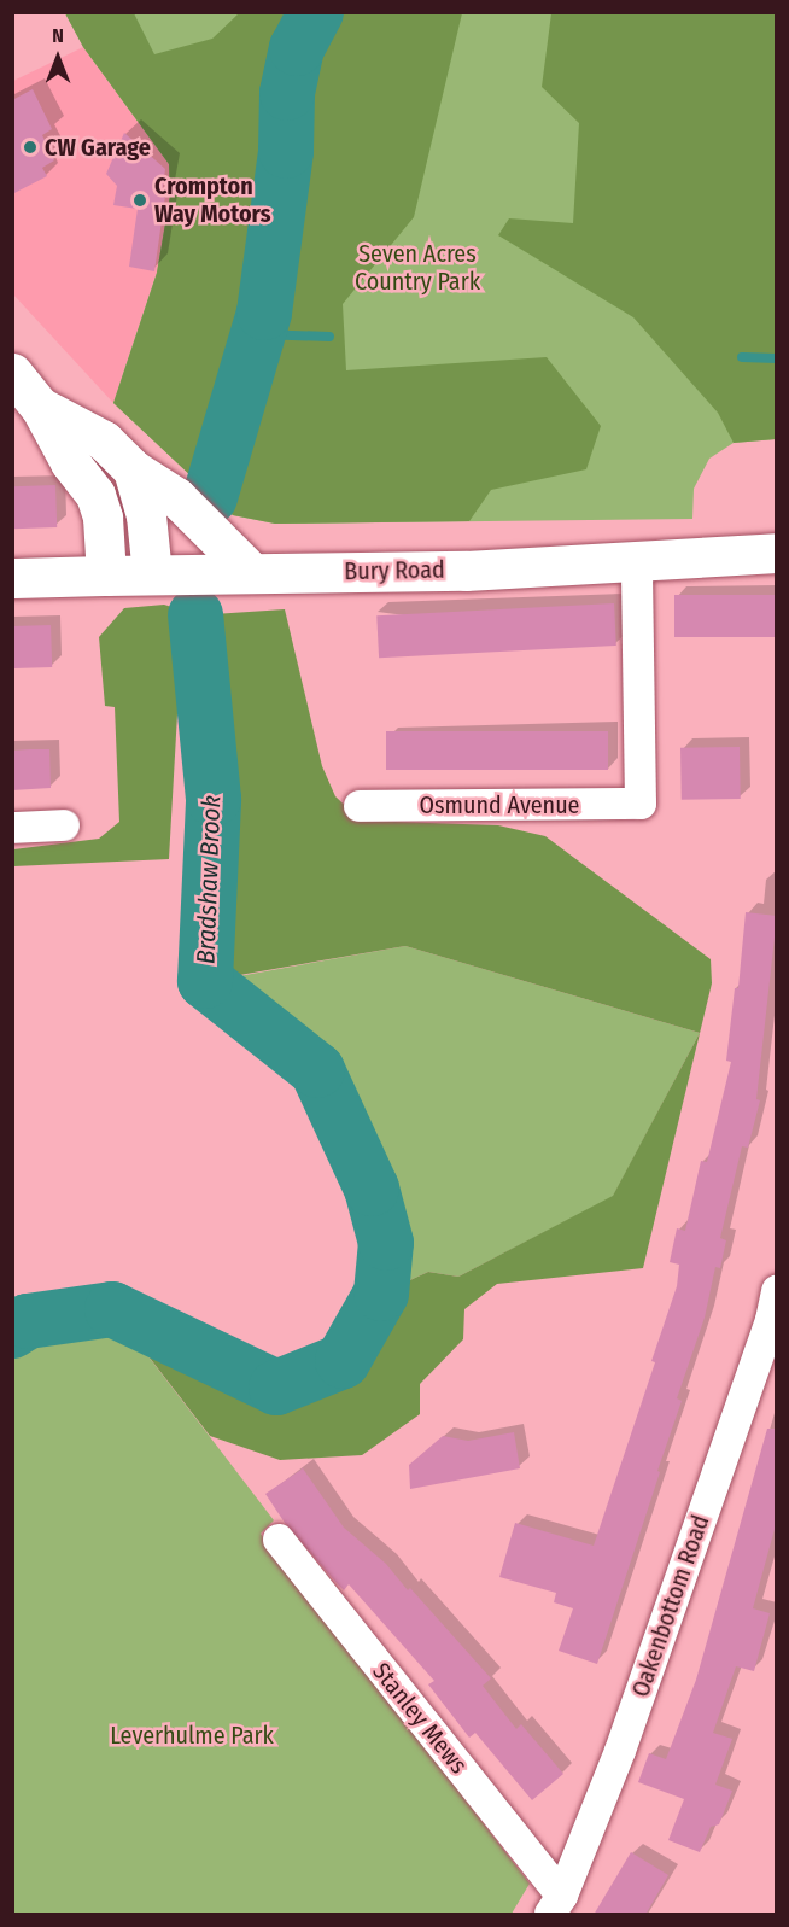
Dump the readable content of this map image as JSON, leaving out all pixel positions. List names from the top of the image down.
{
  "streets": {
    "main road": ["Bury Road"],
    "street": ["Osmund Avenue", "Oakenbottom Road", "Stanley Mews"]
  },
  "crossings": [
    ["Bury Road", "Osmund Avenue"],
    ["Oakenbottom Road", "Stanley Mews"]
  ],
  "water": ["Bradshaw Brook"],
  "parks": ["Seven Acres Country Park", "Leverhulme Park"],
  "places": ["CW Garage", "Crompton Way Motors"],
  "north": "top"
}
